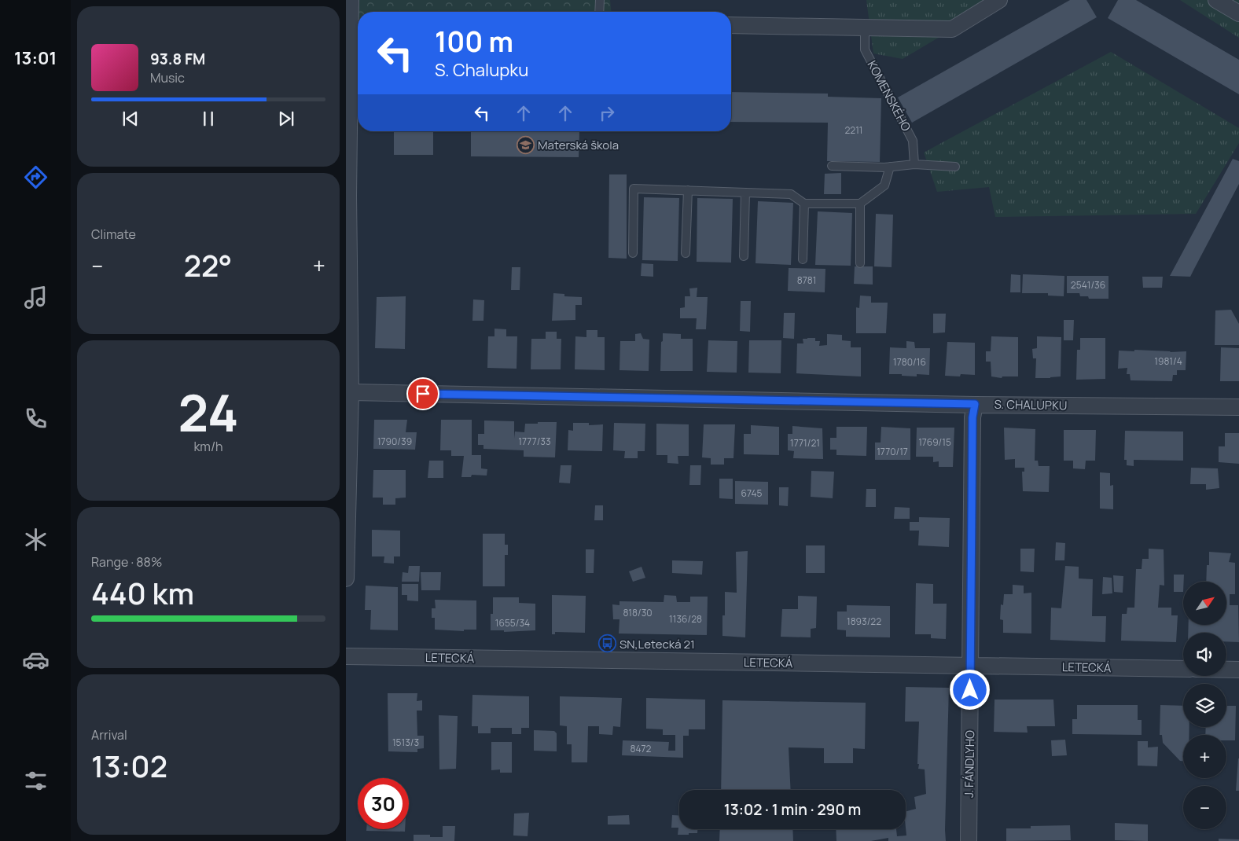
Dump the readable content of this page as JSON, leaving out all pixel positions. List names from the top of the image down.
{
  "streets": {
    "street": ["S. CHALUPKU", "LETECKÁ", "J. FÁNDLYHO"],
    "lane": ["KOMENSKÉHO"]
  },
  "crossings": [
    ["S. CHALUPKU", "J. FÁNDLYHO"],
    ["LETECKÁ", "J. FÁNDLYHO"]
  ],
  "places": {
    "school or university": ["Materská škola"],
    "bus stop": ["SN,Letecká 21"]
  },
  "house_numbers": [
    "2211",
    "8781",
    "2541/36",
    "1981/4",
    "1780/16",
    "1790/39",
    "1777/33",
    "1769/15",
    "1771/21",
    "1770/17",
    "6745",
    "818/30",
    "1136/28",
    "1893/22",
    "1655/34",
    "1513/3",
    "8472"
  ],
  "north": "top right",
  "page": {
    "tabs": "13:01",
    "turn": ["100 m", "S. Chalupku"],
    "song": ["93.8 FM", "Music"],
    "tile": [
      "Climate",
      ["24", "km/h"],
      ["Range · 88%", "440 km"],
      ["Arrival", "13:02"]
    ],
    "heat": ["−", "22°", "+"],
    "map_buttons": ["+", "−"],
    "limit": "30",
    "trip": "13:02 · 1 min · 290 m"
  }
}
